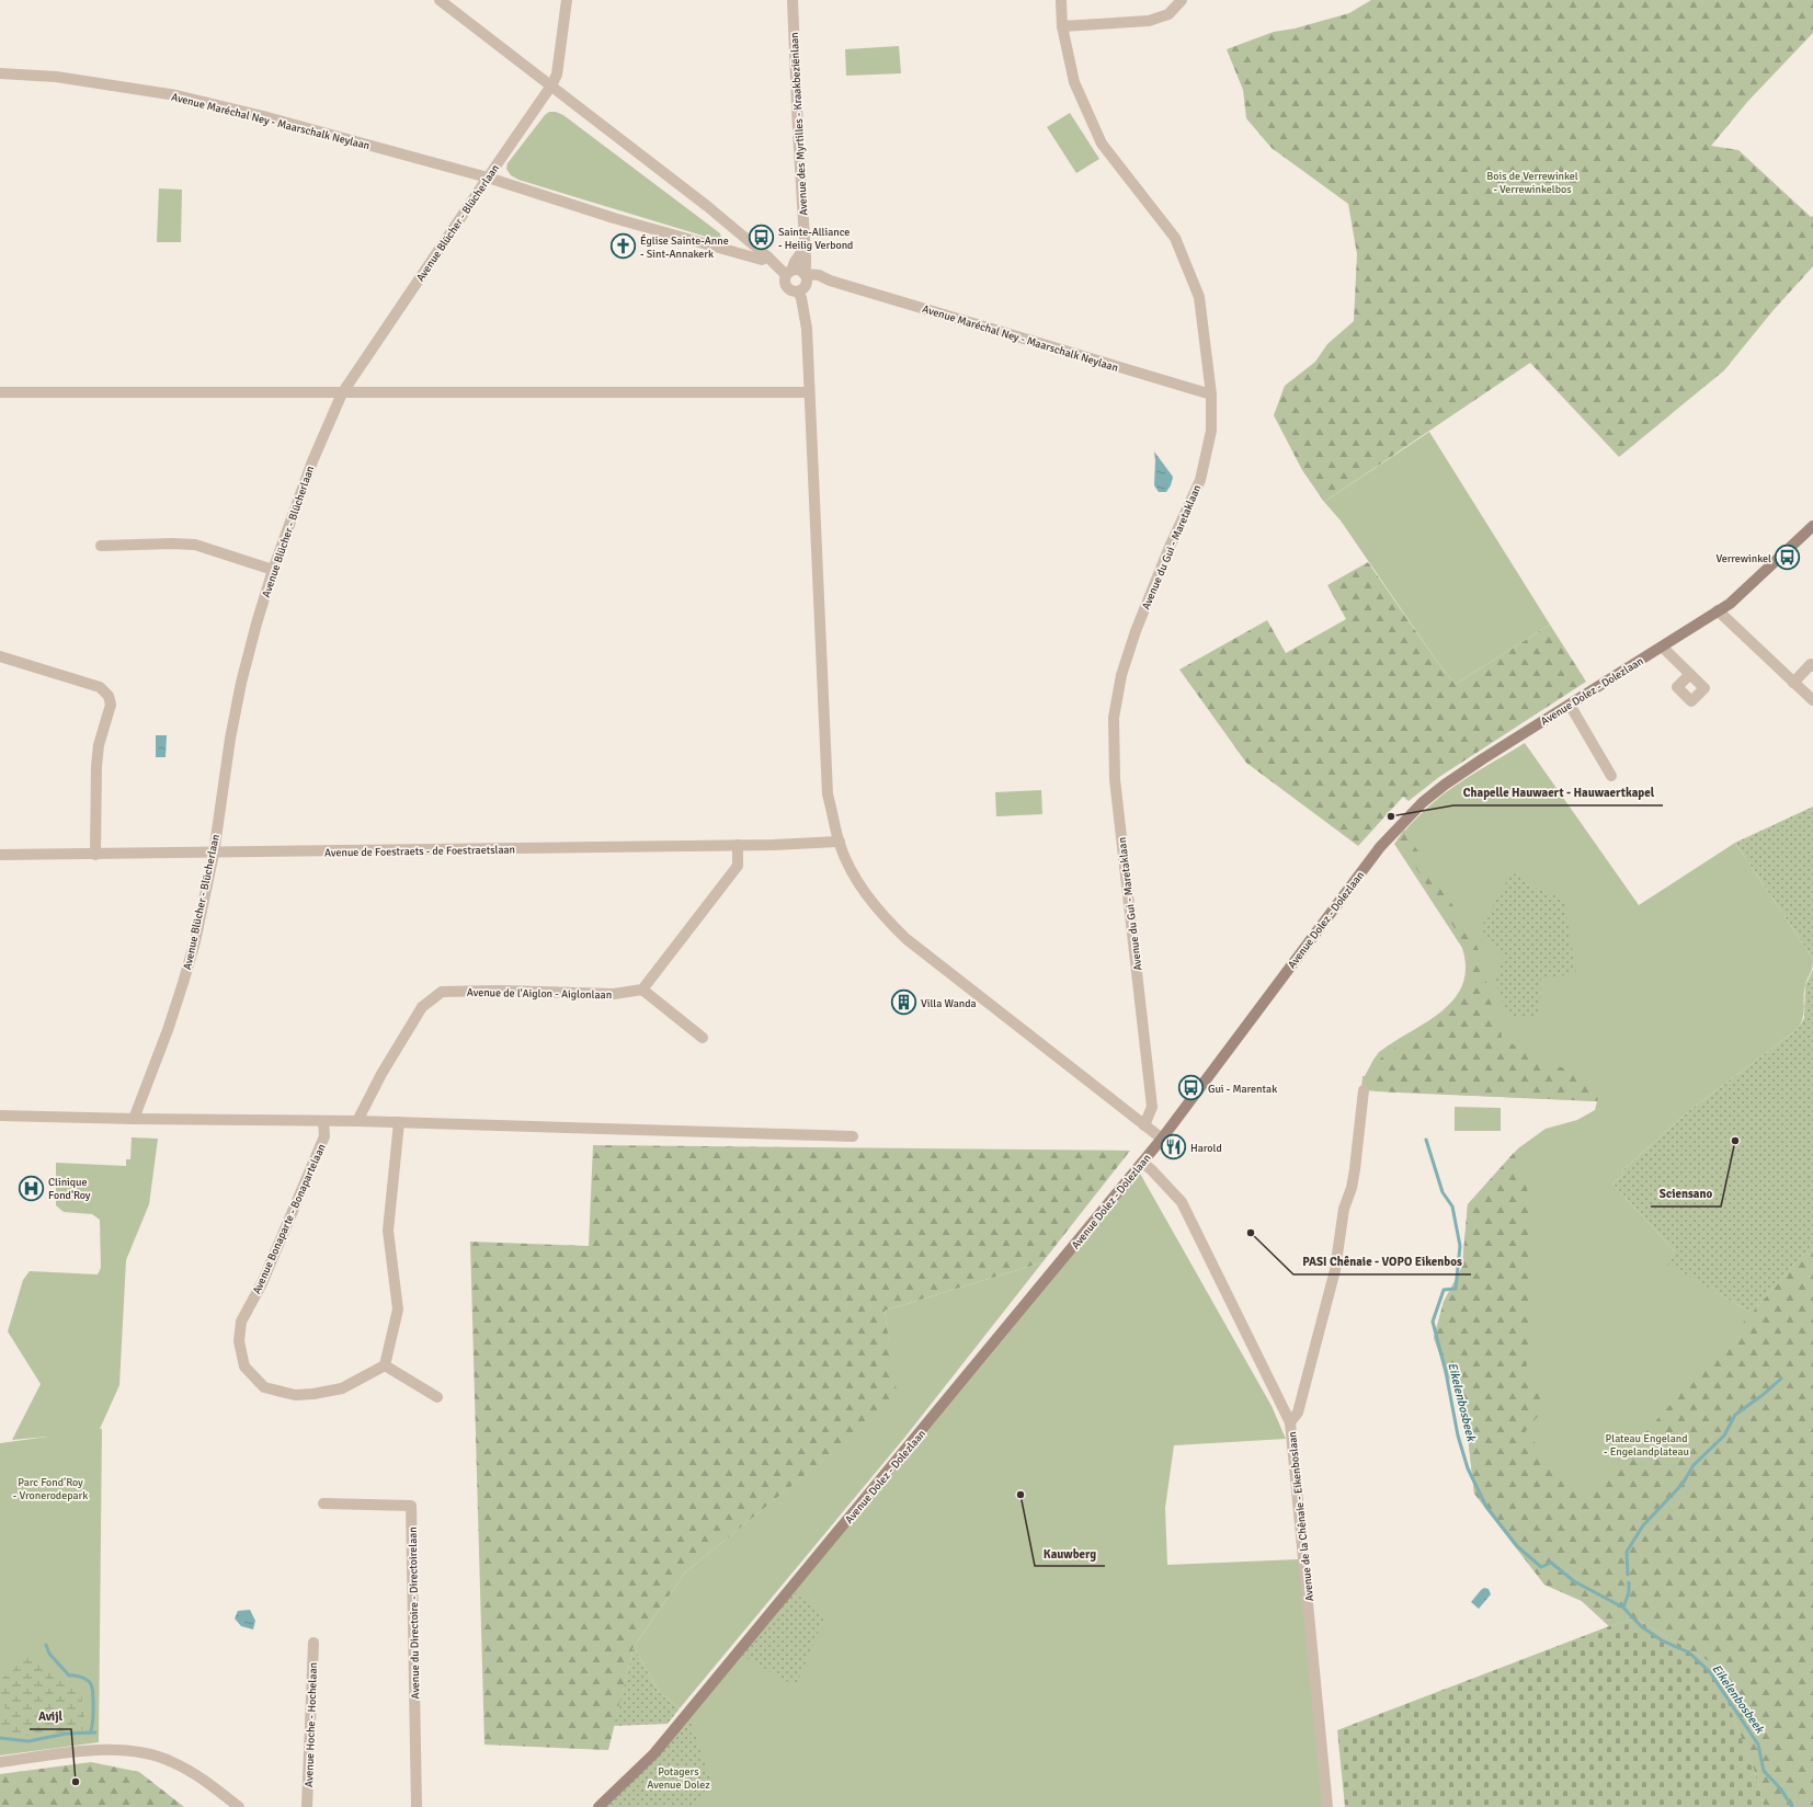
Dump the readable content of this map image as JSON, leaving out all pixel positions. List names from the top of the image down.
{
  "streets": {
    "street": [
      "Avenue Maréchal Ney - Maarschalk Neylaan",
      "Avenue des Myrtilles - Kraakbeziënlaan",
      "Avenue Blücher - Blücherlaan",
      "Avenue du Gui - Maretaklaan",
      "Avenue Dolez - Dolezlaan",
      "Avenue de Foestraets - de Foestraetslaan",
      "Avenue de l'Aiglon - Aiglonlaan",
      "Avenue Bonaparte - Bonapartelaan",
      "Avenue de la Chênaie - Eikenboslaan",
      "Avenue du Directoire - Directoirelaan",
      "Avenue Hoche - Hochelaan"
    ]
  },
  "crossings": [
    ["Avenue Maréchal Ney - Maarschalk Neylaan", "Avenue des Myrtilles - Kraakbeziënlaan"],
    ["Avenue Maréchal Ney - Maarschalk Neylaan", "Avenue Blücher - Blücherlaan"],
    ["Avenue Maréchal Ney - Maarschalk Neylaan", "Avenue du Gui - Maretaklaan"],
    ["Avenue Blücher - Blücherlaan", "Avenue de Foestraets - de Foestraetslaan"],
    ["Avenue Dolez - Dolezlaan", "Avenue de la Chênaie - Eikenboslaan"]
  ],
  "water": ["Eikelenbosbeek"],
  "parks": [
    "Bois de Verrewinkel - Verrewinkelbos",
    "Plateau Engeland - Engelandplateau",
    "Parc Fond'Roy - Vronerodepark",
    "Potagers Avenue Dolez"
  ],
  "places": {
    "bus stop": ["Sainte-Alliance - Heilig Verbond", "Verrewinkel", "Gui - Marentak"],
    "church": ["Église Sainte-Anne - Sint-Annakerk"],
    "other": [
      "Chapelle Hauwaert - Hauwaertkapel",
      "Sciensano",
      "PASI Chênaie - VOPO Eikenbos",
      "Kauwberg",
      "Avijl"
    ],
    "building": ["Villa Wanda"],
    "restaurant": ["Harold"],
    "hospital": ["Clinique Fond'Roy"]
  }
}
